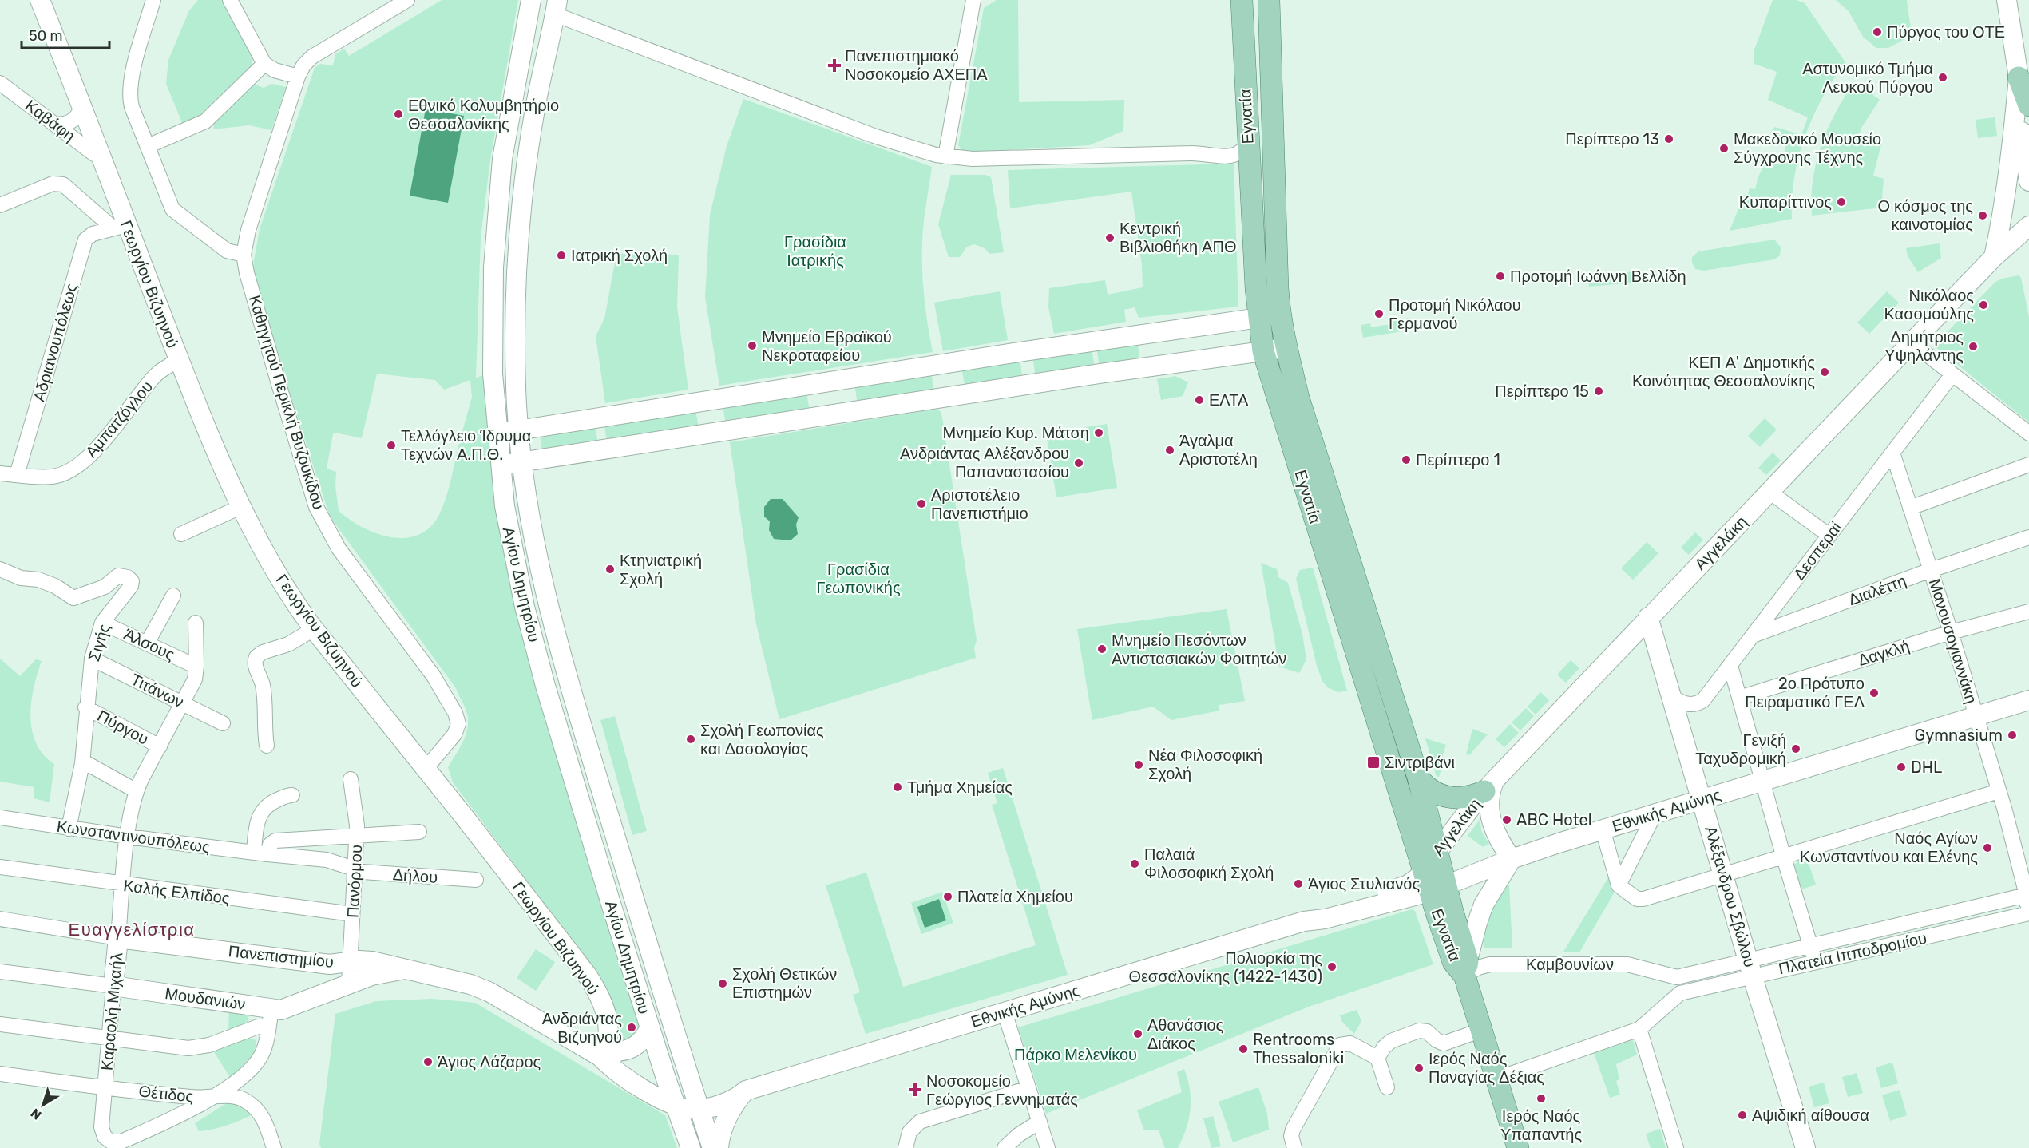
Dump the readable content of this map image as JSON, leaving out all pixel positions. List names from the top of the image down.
{
  "streets": {
    "main road": [
      "Εγνατία",
      "Γεωργίου Βιζυηνού",
      "Αγγελάκη",
      "Αγίου Δημητρίου",
      "Εθνικής Αμύνης",
      "Αλέξανδρου Σβώλου",
      "Πανεπιστημίου",
      "Μουδανιών",
      "Καραολή Μιχαήλ"
    ],
    "street": [
      "Καβάφη",
      "Αδριανουπόλεως",
      "Καθηγητού Περικλή Βυζουκίδου",
      "Αμπατζόγλου",
      "Δεσπεραί",
      "Διαλέττη",
      "Μανουσογιαννάκη",
      "Σιγής",
      "Άλσους",
      "Δαγκλή",
      "Τιτάνων",
      "Πύργου",
      "Κωνσταντινουπόλεως",
      "Δήλου",
      "Πανόρμου",
      "Καλής Ελπίδος",
      "Πλατεία Ιπποδρομίου",
      "Καμβουνίων",
      "Θέτιδος"
    ]
  },
  "crossings": [
    ["Εγνατία", "Αγγελάκη"],
    ["Εγνατία", "Εθνικής Αμύνης"],
    ["Εγνατία", "Καμβουνίων"],
    ["Καβάφη", "Γεωργίου Βιζυηνού"],
    ["Γεωργίου Βιζυηνού", "Αδριανουπόλεως"],
    ["Γεωργίου Βιζυηνού", "Καθηγητού Περικλή Βυζουκίδου"],
    ["Γεωργίου Βιζυηνού", "Αμπατζόγλου"],
    ["Γεωργίου Βιζυηνού", "Πανεπιστημίου"],
    ["Αδριανουπόλεως", "Αμπατζόγλου"],
    ["Αγγελάκη", "Εθνικής Αμύνης"],
    ["Αγγελάκη", "Αλέξανδρου Σβώλου"],
    ["Δεσπεραί", "Διαλέττη"],
    ["Δεσπεραί", "Μανουσογιαννάκη"],
    ["Δεσπεραί", "Αλέξανδρου Σβώλου"],
    ["Αγίου Δημητρίου", "Εθνικής Αμύνης"],
    ["Αγίου Δημητρίου", "Πανεπιστημίου"],
    ["Διαλέττη", "Μανουσογιαννάκη"],
    ["Μανουσογιαννάκη", "Δαγκλή"],
    ["Μανουσογιαννάκη", "Εθνικής Αμύνης"],
    ["Μανουσογιαννάκη", "Πλατεία Ιπποδρομίου"],
    ["Σιγής", "Άλσους"],
    ["Σιγής", "Τιτάνων"],
    ["Σιγής", "Πύργου"],
    ["Σιγής", "Κωνσταντινουπόλεως"],
    ["Άλσους", "Καραολή Μιχαήλ"],
    ["Τιτάνων", "Καραολή Μιχαήλ"],
    ["Πύργου", "Καραολή Μιχαήλ"],
    ["Εθνικής Αμύνης", "Αλέξανδρου Σβώλου"],
    ["Εθνικής Αμύνης", "Πανεπιστημίου"],
    ["Κωνσταντινουπόλεως", "Δήλου"],
    ["Κωνσταντινουπόλεως", "Πανόρμου"],
    ["Κωνσταντινουπόλεως", "Καραολή Μιχαήλ"],
    ["Δήλου", "Πανόρμου"],
    ["Πανόρμου", "Καλής Ελπίδος"],
    ["Πανόρμου", "Πανεπιστημίου"],
    ["Πανόρμου", "Μουδανιών"],
    ["Καλής Ελπίδος", "Καραολή Μιχαήλ"],
    ["Αλέξανδρου Σβώλου", "Πλατεία Ιπποδρομίου"],
    ["Πλατεία Ιπποδρομίου", "Καμβουνίων"],
    ["Πανεπιστημίου", "Μουδανιών"],
    ["Πανεπιστημίου", "Καραολή Μιχαήλ"],
    ["Μουδανιών", "Καραολή Μιχαήλ"],
    ["Καραολή Μιχαήλ", "Θέτιδος"]
  ],
  "districts": ["Ευαγγελίστρια"],
  "parks": ["Γρασίδια Ιατρικής", "Γρασίδια Γεωπονικής", "Πάρκο Μελενίκου"],
  "places": {
    "other": [
      "Πύργος του ΟΤΕ",
      "Αστυνομικό Τμήμα Λευκού Πύργου",
      "Εθνικό Κολυμβητήριο Θεσσαλονίκης",
      "Περίπτερο 13",
      "Μακεδονικό Μουσείο Σύγχρονης Τέχνης",
      "Κυπαρίττινος",
      "Ο κόσμος της καινοτομίας",
      "Κεντρική Βιβλιοθήκη ΑΠΘ",
      "Ιατρική Σχολή",
      "Προτομή Ιωάννη Βελλίδη",
      "Νικόλαος Κασομούλης",
      "Προτομή Νικόλαου Γερμανού",
      "Μνημείο Εβραϊκού Νεκροταφείου",
      "Δημήτριος Υψηλάντης",
      "ΚΕΠ Α' Δημοτικής Κοινότητας Θεσσαλονίκης",
      "Περίπτερο 15",
      "ΕΛΤΑ",
      "Μνημείο Κυρ. Μάτση",
      "Τελλόγλειο Ίδρυμα Τεχνών Α.Π.Θ.",
      "Άγαλμα Αριστοτέλη",
      "Περίπτερο 1",
      "Ανδριάντας Αλέξανδρου Παπαναστασίου",
      "Αριστοτέλειο Πανεπιστήμιο",
      "Κτηνιατρική Σχολή",
      "Μνημείο Πεσόντων Αντιστασιακών Φοιτητών",
      "2ο Πρότυπο Πειραματικό ΓΕΛ",
      "Gymnasium",
      "Σχολή Γεωπονίας και Δασολογίας",
      "Γενιξή Ταχυδρομική",
      "Νέα Φιλοσοφική Σχολή",
      "DHL",
      "Τμήμα Χημείας",
      "ABC Hotel",
      "Ναός Αγίων Κωνσταντίνου και Ελένης",
      "Παλαιά Φιλοσοφική Σχολή",
      "Άγιος Στυλιανός",
      "Πλατεία Χημείου",
      "Πολιορκία της Θεσσαλονίκης (1422-1430)",
      "Σχολή Θετικών Επιστημών",
      "Ανδριάντας Βιζυηνού",
      "Αθανάσιος Διάκος",
      "Rentrooms Thessaloniki",
      "Άγιος Λάζαρος",
      "Ιερός Ναός Παναγίας Δέξιας",
      "Ιερός Ναός Υπαπαντής",
      "Αψιδική αίθουσα"
    ],
    "health": ["Πανεπιστημιακό Νοσοκομείο ΑΧΕΠΑ", "Νοσοκομείο Γεώργιος Γεννηματάς"],
    "transit": ["Σιντριβάνι"]
  },
  "scale_bar": "50 m",
  "north": "bottom left"
}
